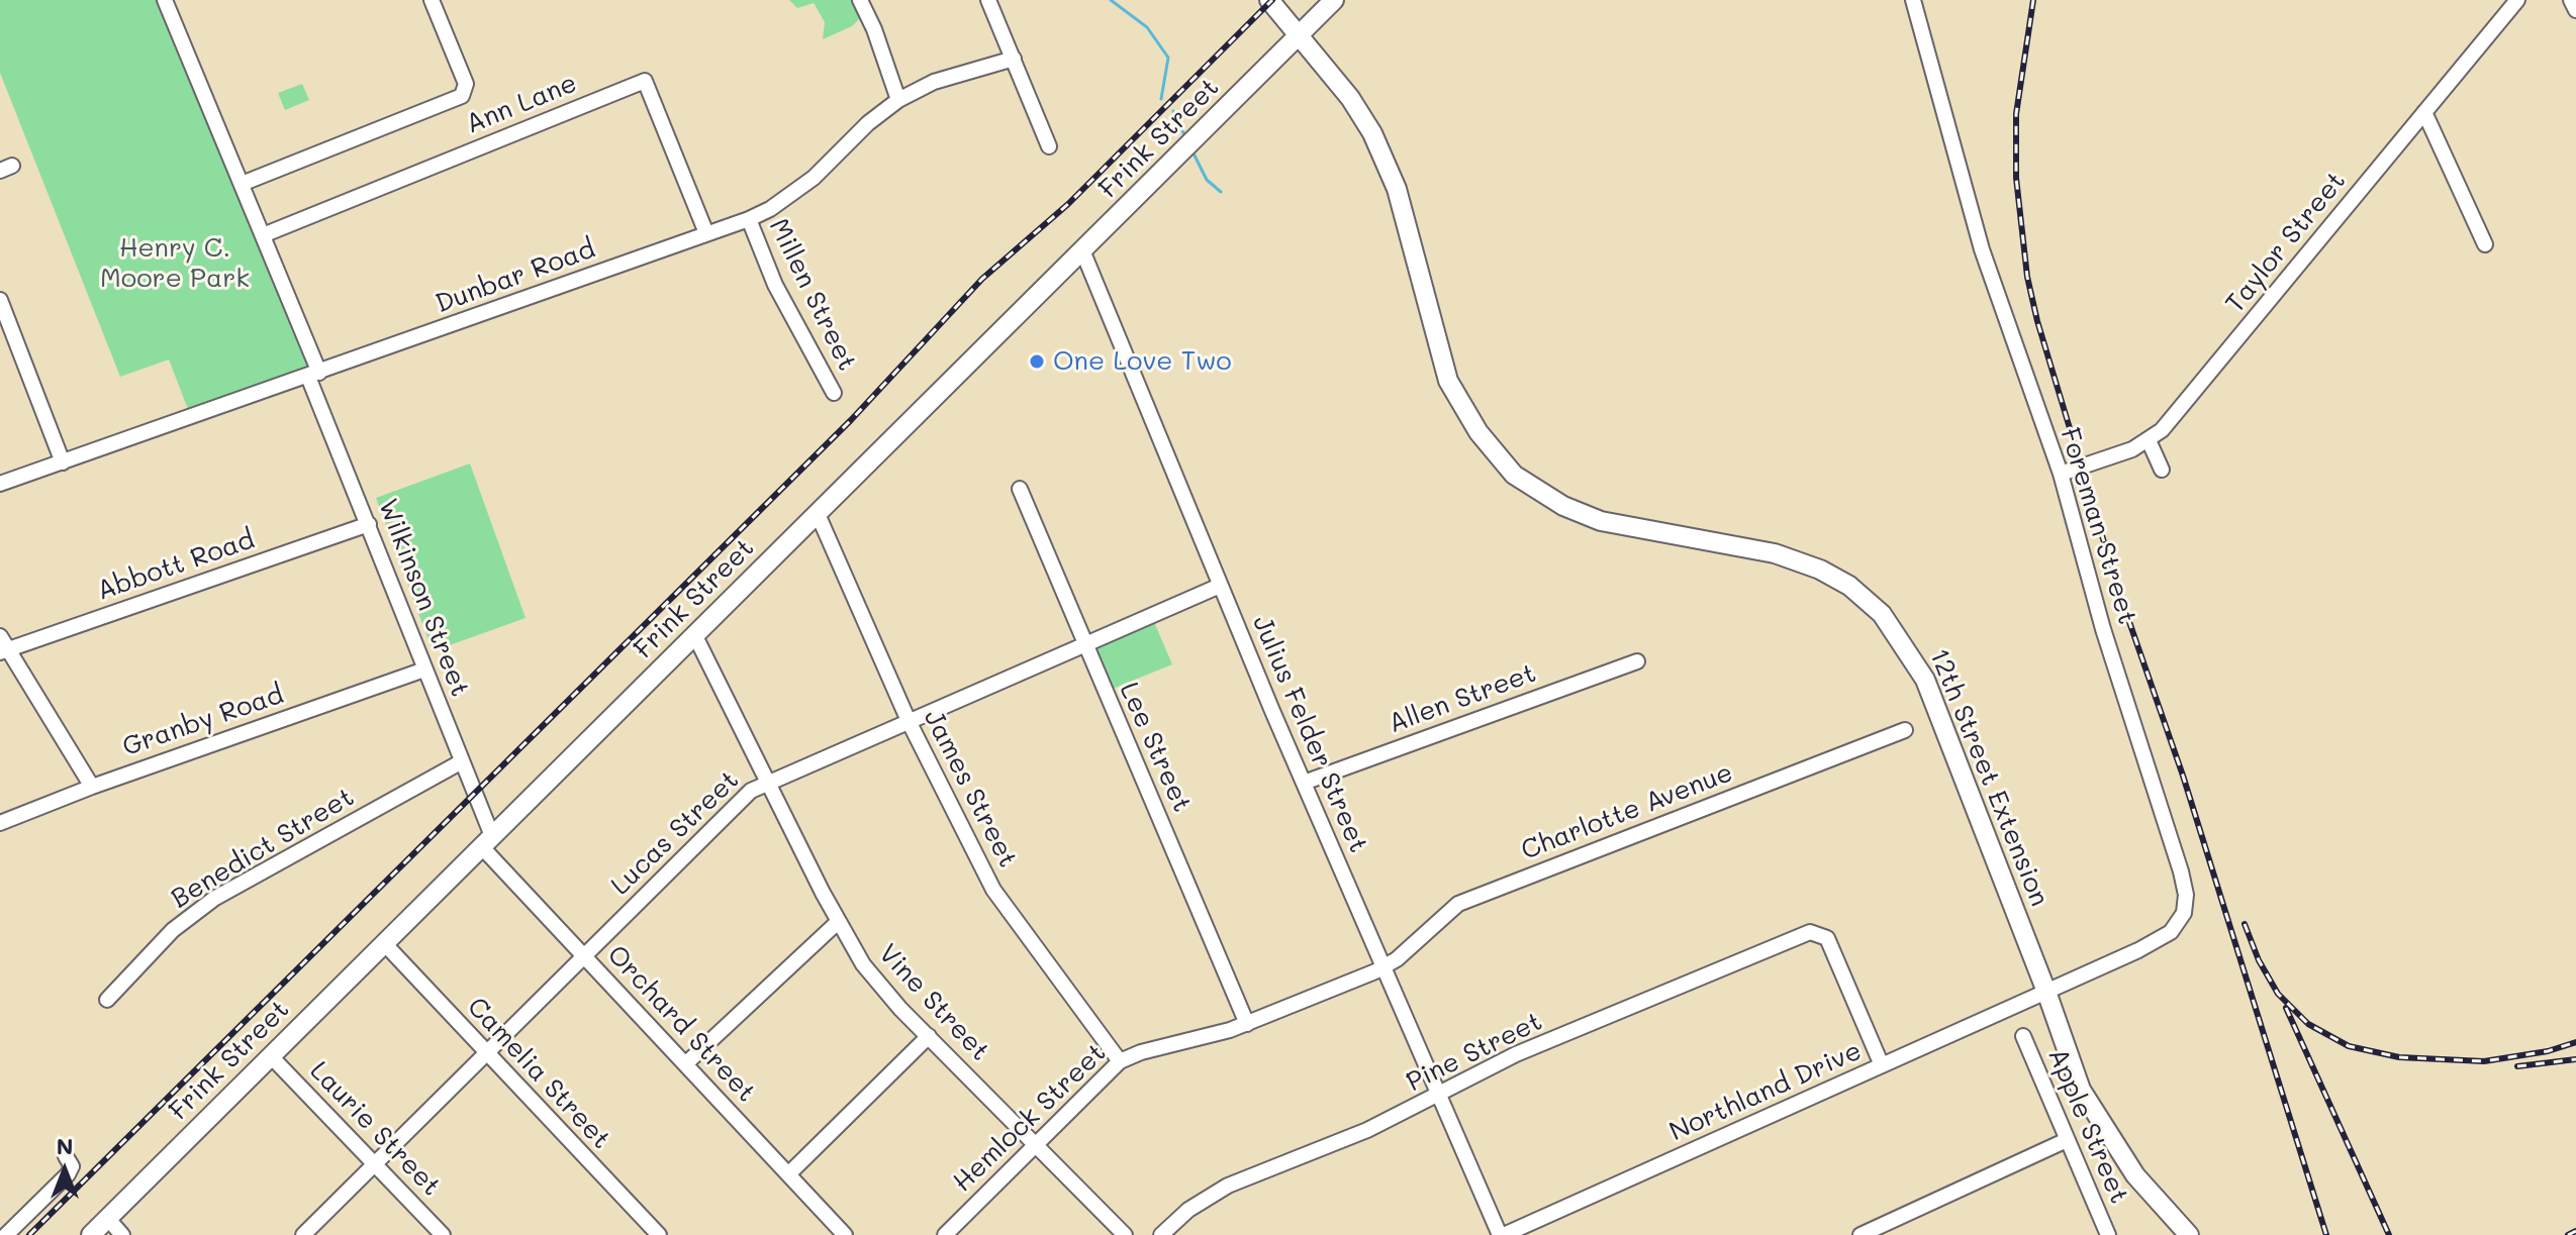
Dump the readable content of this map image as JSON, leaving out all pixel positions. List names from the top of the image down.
{
  "streets": {
    "main road": ["Frink Street", "12th Street Extension"],
    "street": [
      "Ann Lane",
      "Taylor Street",
      "Dunbar Road",
      "Millen Street",
      "Foreman Street",
      "Abbott Road",
      "Wilkinson Street",
      "Allen Street",
      "Granby Road",
      "Julius Felder Street",
      "Lee Street",
      "James Street",
      "Charlotte Avenue",
      "Lucas Street",
      "Benedict Street",
      "Vine Street",
      "Orchard Street",
      "Pine Street",
      "Camelia Street",
      "Northland Drive",
      "Hemlock Street",
      "Apple Street",
      "Laurie Street"
    ]
  },
  "crossings": [
    ["Ann Lane", "Dunbar Road"],
    ["Ann Lane", "Wilkinson Street"],
    ["Frink Street", "Wilkinson Street"],
    ["Frink Street", "Julius Felder Street"],
    ["Frink Street", "12th Street Extension"],
    ["Frink Street", "James Street"],
    ["Frink Street", "Vine Street"],
    ["Frink Street", "Orchard Street"],
    ["Frink Street", "Camelia Street"],
    ["Frink Street", "Laurie Street"],
    ["Taylor Street", "Foreman Street"],
    ["Dunbar Road", "Millen Street"],
    ["Dunbar Road", "Wilkinson Street"],
    ["Foreman Street", "12th Street Extension"],
    ["Foreman Street", "Northland Drive"],
    ["Abbott Road", "Wilkinson Street"],
    ["Wilkinson Street", "Granby Road"],
    ["Wilkinson Street", "Benedict Street"],
    ["Wilkinson Street", "Orchard Street"],
    ["Allen Street", "Julius Felder Street"],
    ["Julius Felder Street", "Charlotte Avenue"],
    ["Julius Felder Street", "Lucas Street"],
    ["Julius Felder Street", "Pine Street"],
    ["Julius Felder Street", "Northland Drive"],
    ["Julius Felder Street", "Hemlock Street"],
    ["Lee Street", "Lucas Street"],
    ["Lee Street", "Hemlock Street"],
    ["12th Street Extension", "Northland Drive"],
    ["James Street", "Lucas Street"],
    ["James Street", "Hemlock Street"],
    ["Charlotte Avenue", "Hemlock Street"],
    ["Lucas Street", "Vine Street"],
    ["Lucas Street", "Orchard Street"],
    ["Lucas Street", "Camelia Street"],
    ["Lucas Street", "Laurie Street"],
    ["Vine Street", "Hemlock Street"],
    ["Pine Street", "Northland Drive"]
  ],
  "parks": ["Henry C. Moore Park"],
  "places": ["One Love Two"],
  "north": "top"
}
